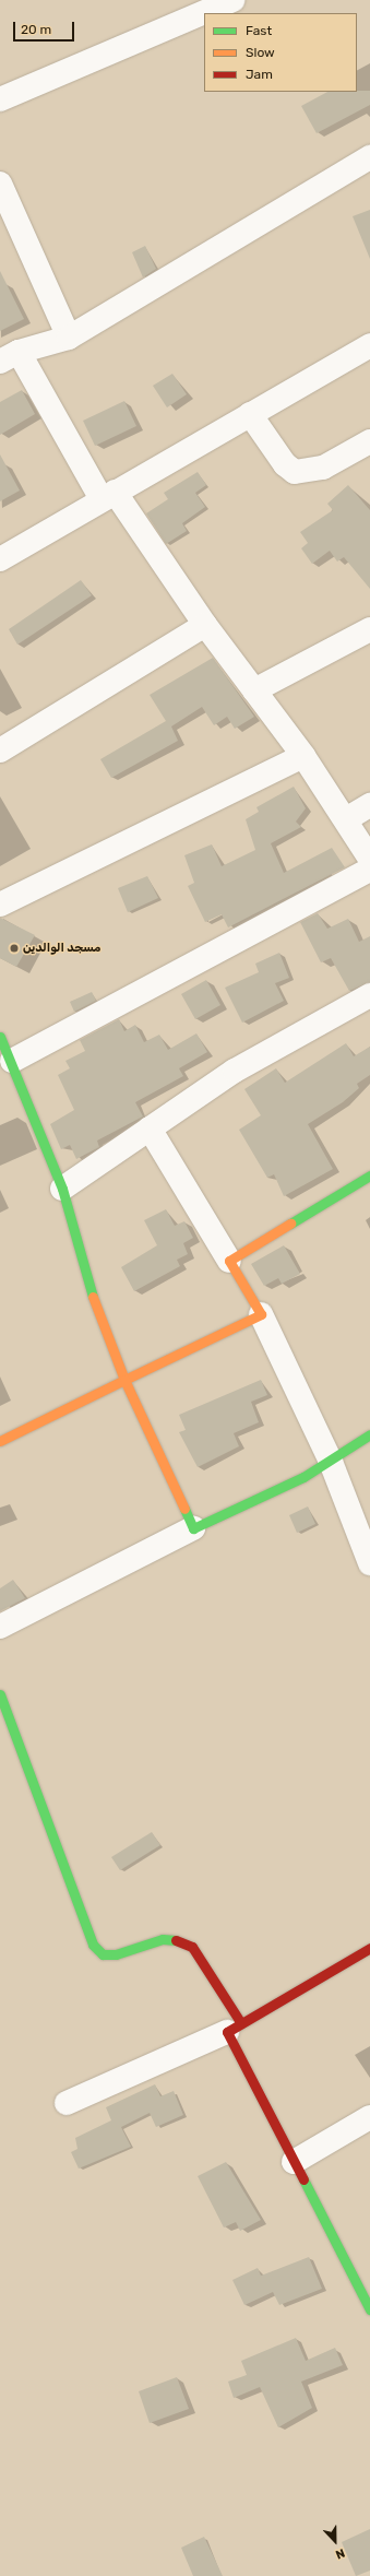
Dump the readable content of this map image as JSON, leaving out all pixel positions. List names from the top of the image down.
{
  "places": ["مسجد الوالدين"],
  "legend": ["Fast", "Slow", "Jam"],
  "scale_bar": "20 m",
  "north": "bottom"
}
